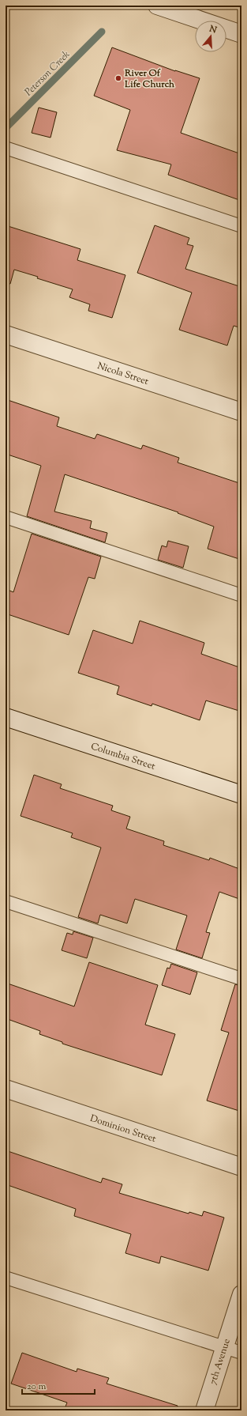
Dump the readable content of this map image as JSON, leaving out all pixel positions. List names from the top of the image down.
{
  "streets": {
    "street": [
      "Nicola Street",
      "Columbia Street",
      "Dominion Street",
      "7th Avenue"
    ]
  },
  "water": ["Peterson Creek"],
  "places": ["River Of Life Church"],
  "scale_bar": "20 m",
  "north": "top"
}
